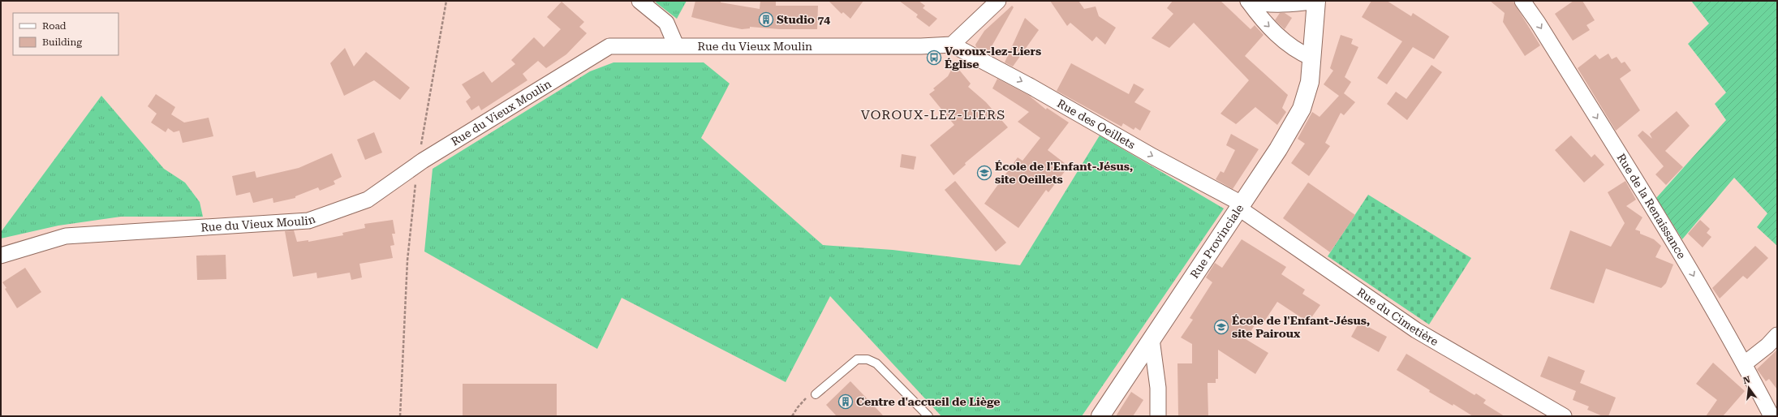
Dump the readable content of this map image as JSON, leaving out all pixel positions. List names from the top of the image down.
{
  "streets": {
    "main road": ["Rue Provinciale"],
    "street": [
      "Rue du Vieux Moulin",
      "Rue des Oeillets",
      "Rue de la Renaissance",
      "Rue du Cimetière"
    ]
  },
  "crossings": [
    ["Rue du Vieux Moulin", "Rue des Oeillets"],
    ["Rue des Oeillets", "Rue Provinciale"],
    ["Rue des Oeillets", "Rue du Cimetière"],
    ["Rue Provinciale", "Rue du Cimetière"]
  ],
  "one_way": ["Rue des Oeillets", "Rue de la Renaissance"],
  "districts": ["VOROUX-LEZ-LIERS"],
  "places": {
    "building": ["Studio 74", "Centre d'accueil de Liège"],
    "bus stop": ["Voroux-lez-Liers Église"],
    "school or university": ["École de l'Enfant-Jésus, site Oeillets", "École de l'Enfant-Jésus, site Pairoux"]
  },
  "legend": ["Road", "Building"],
  "north": "top"
}
